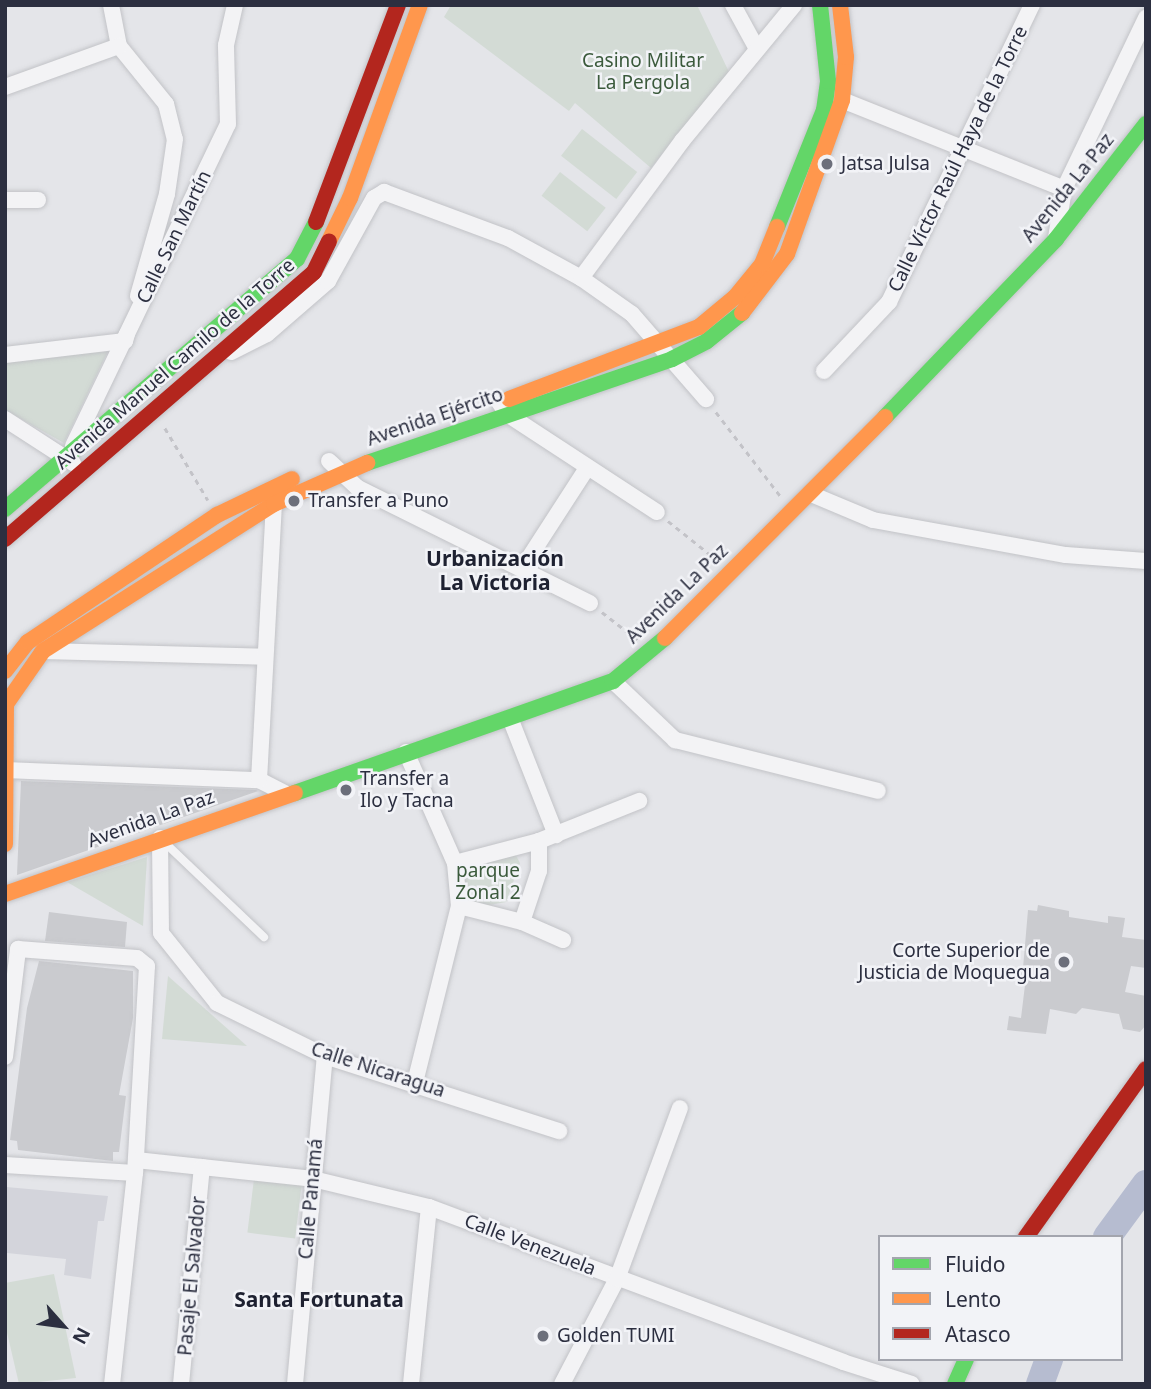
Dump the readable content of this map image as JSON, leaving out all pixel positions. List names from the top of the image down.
{
  "streets": {
    "main road": ["Avenida La Paz", "Avenida Manuel Camilo de la Torre", "Avenida Ejército"],
    "street": [
      "Calle Víctor Raúl Haya de la Torre",
      "Calle San Martín",
      "Calle Nicaragua",
      "Calle Panamá",
      "Calle Venezuela",
      "Pasaje El Salvador"
    ]
  },
  "crossings": [
    ["Avenida La Paz", "Calle Nicaragua"],
    ["Calle San Martín", "Avenida Manuel Camilo de la Torre"],
    ["Calle Nicaragua", "Calle Panamá"],
    ["Calle Panamá", "Calle Venezuela"],
    ["Calle Venezuela", "Pasaje El Salvador"]
  ],
  "districts": ["Urbanización La Victoria", "Santa Fortunata"],
  "parks": ["Casino Militar La Pergola", "parque Zonal 2"],
  "places": [
    "Jatsa Julsa",
    "Transfer a Puno",
    "Transfer a Ilo y Tacna",
    "Corte Superior de Justicia de Moquegua",
    "Golden TUMI"
  ],
  "legend": ["Fluido", "Lento", "Atasco"],
  "north": "bottom right"
}
